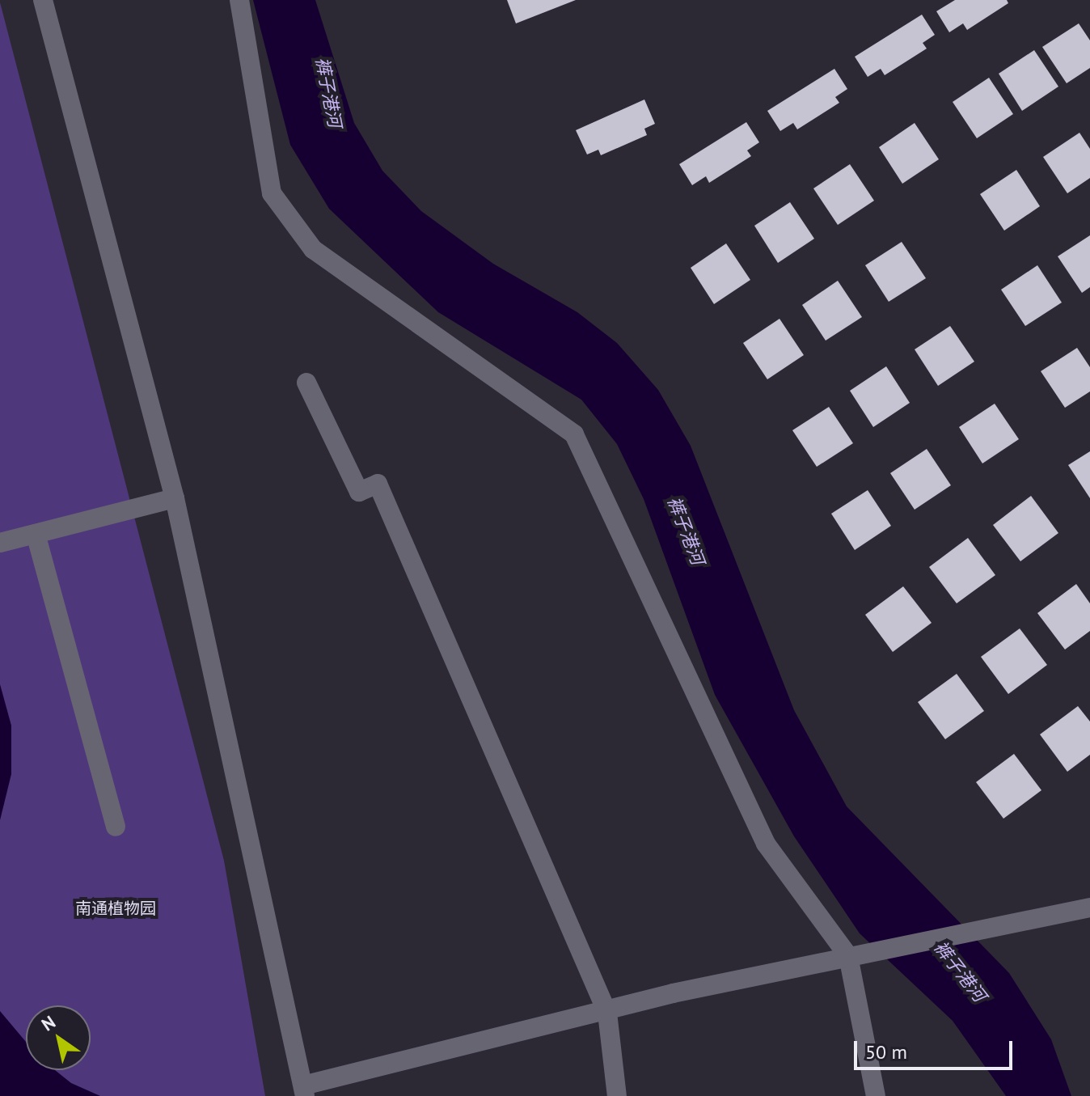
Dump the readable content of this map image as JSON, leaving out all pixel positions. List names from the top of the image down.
{
  "water": ["裤子港河"],
  "parks": ["南通植物园"],
  "scale_bar": "50 m",
  "north": "top left"
}
